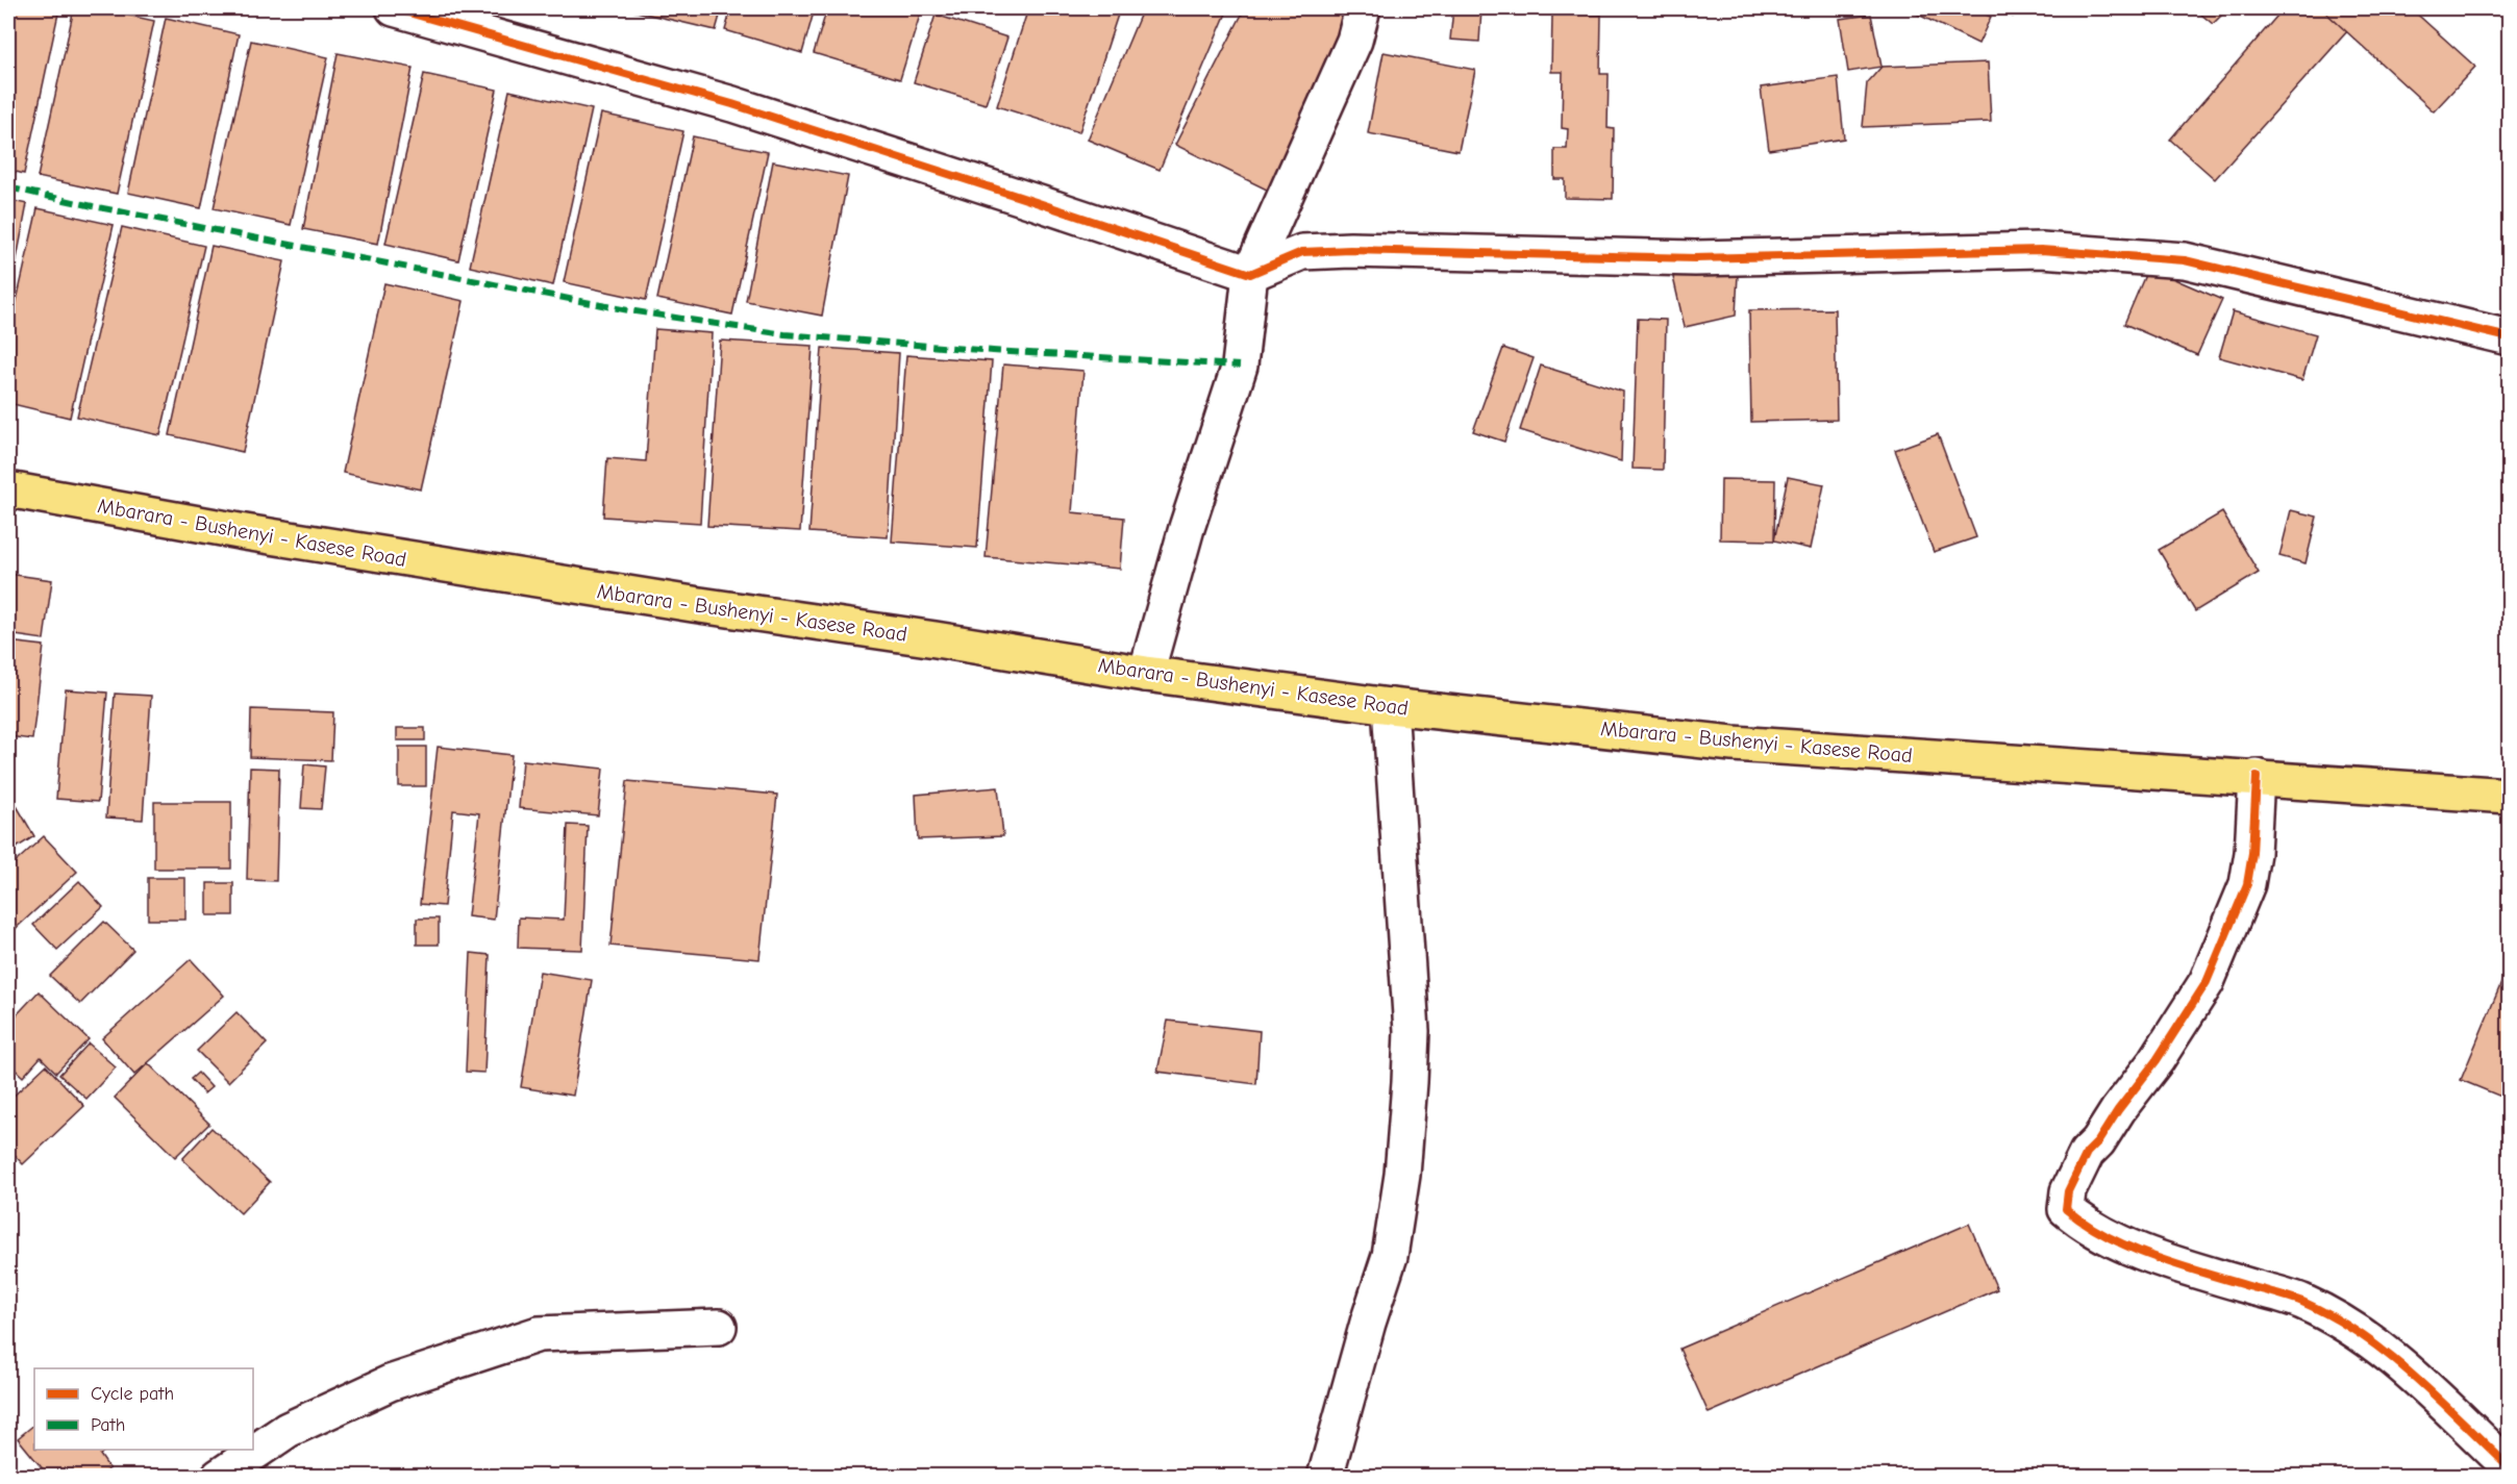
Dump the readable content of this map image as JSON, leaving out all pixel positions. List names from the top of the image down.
{
  "streets": {
    "main road": ["Mbarara - Bushenyi - Kasese Road"]
  },
  "legend": ["Cycle path", "Path"]
}
